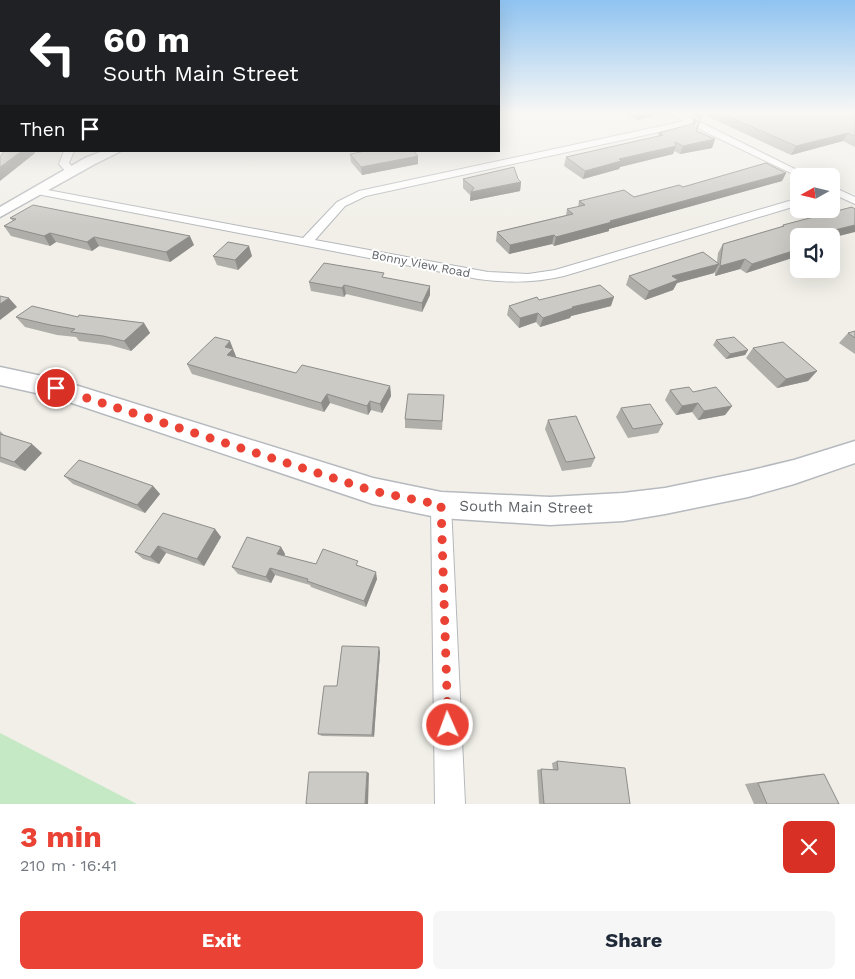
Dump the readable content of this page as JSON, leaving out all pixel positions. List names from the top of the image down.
{
  "streets": {
    "main road": ["South Main Street"],
    "street": ["Bonny View Road"]
  },
  "north": "left",
  "page": {
    "turn": ["60 m", "South Main Street"],
    "then": "Then",
    "heading": ["3 min", "210 m · 16:41"],
    "buttons": ["Exit", "Share"]
  }
}
